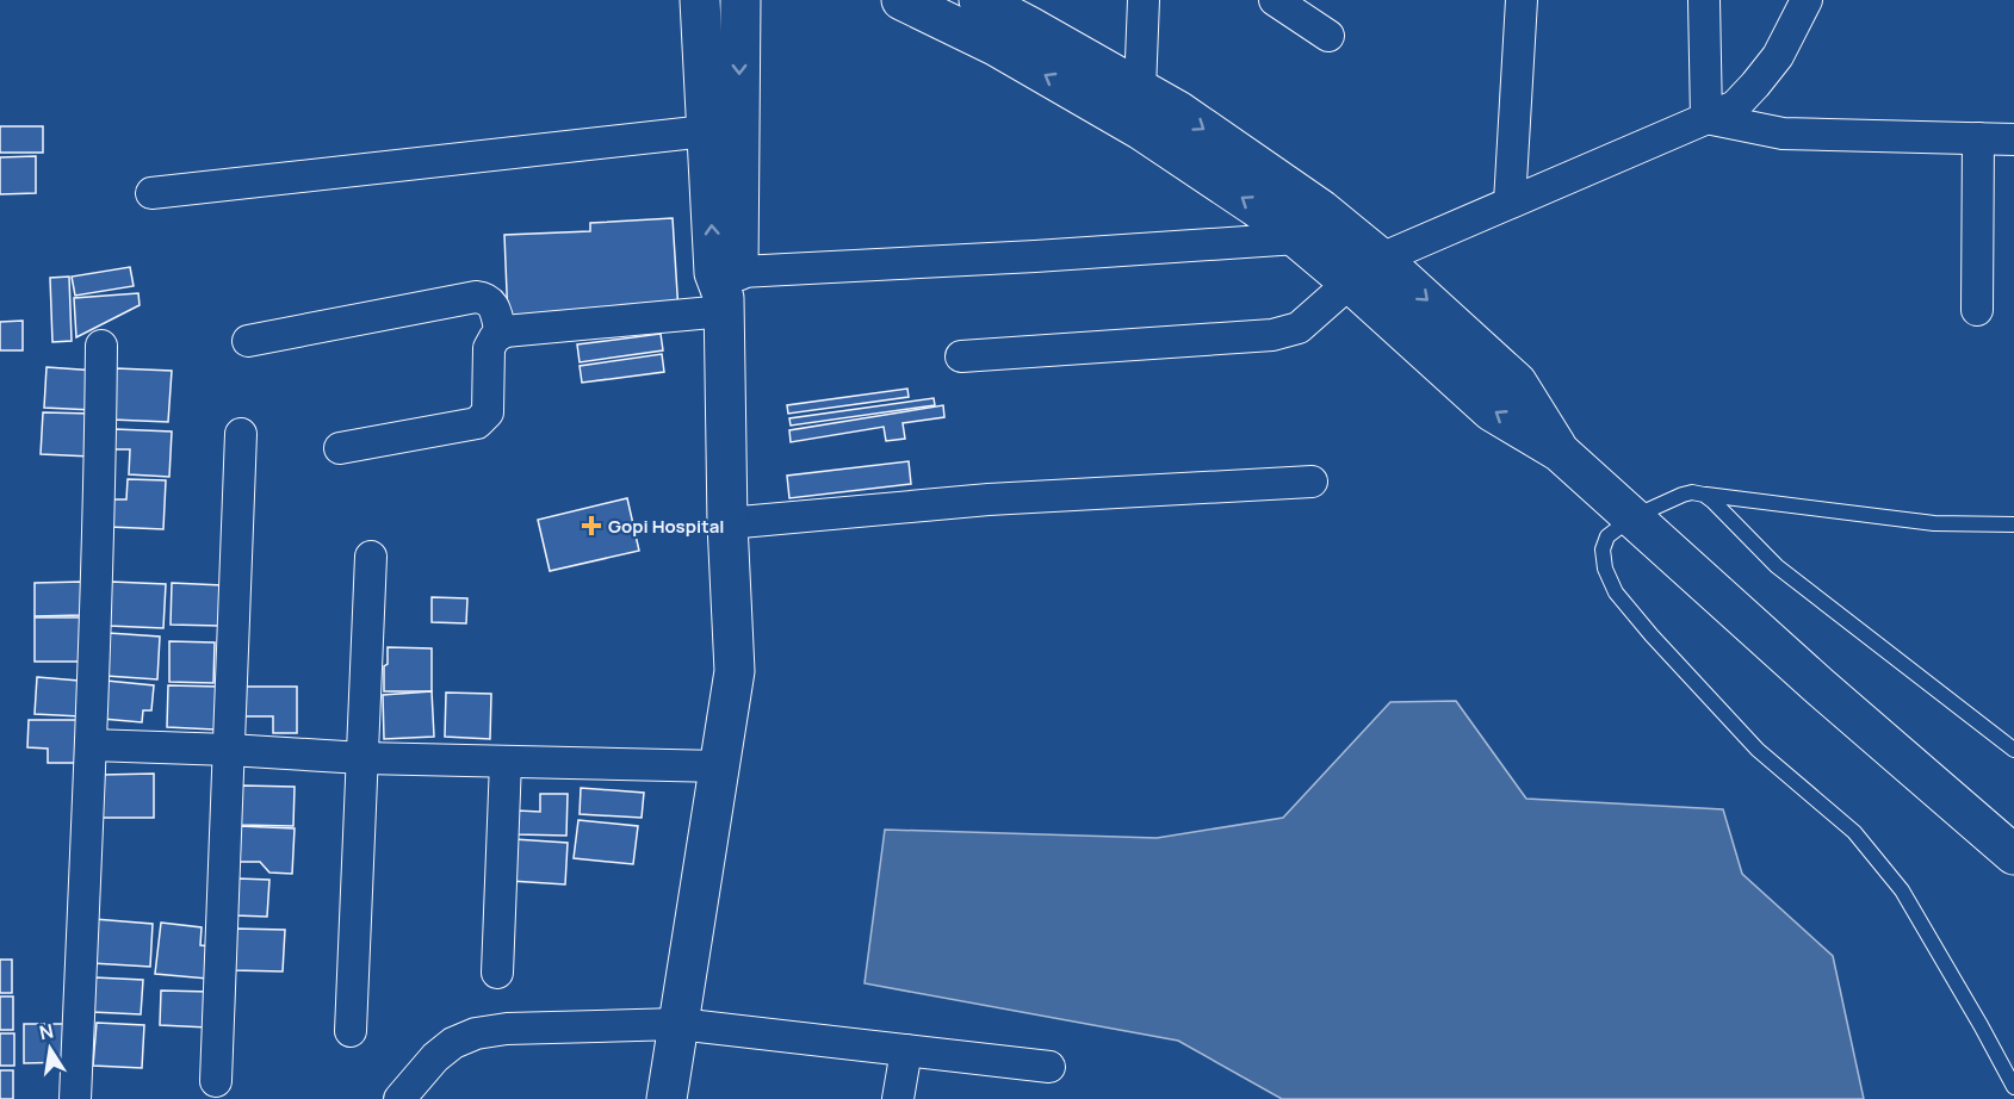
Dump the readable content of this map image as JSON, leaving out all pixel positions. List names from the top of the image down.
{
  "places": {
    "health": ["Gopi Hospital"]
  },
  "north": "top"
}
